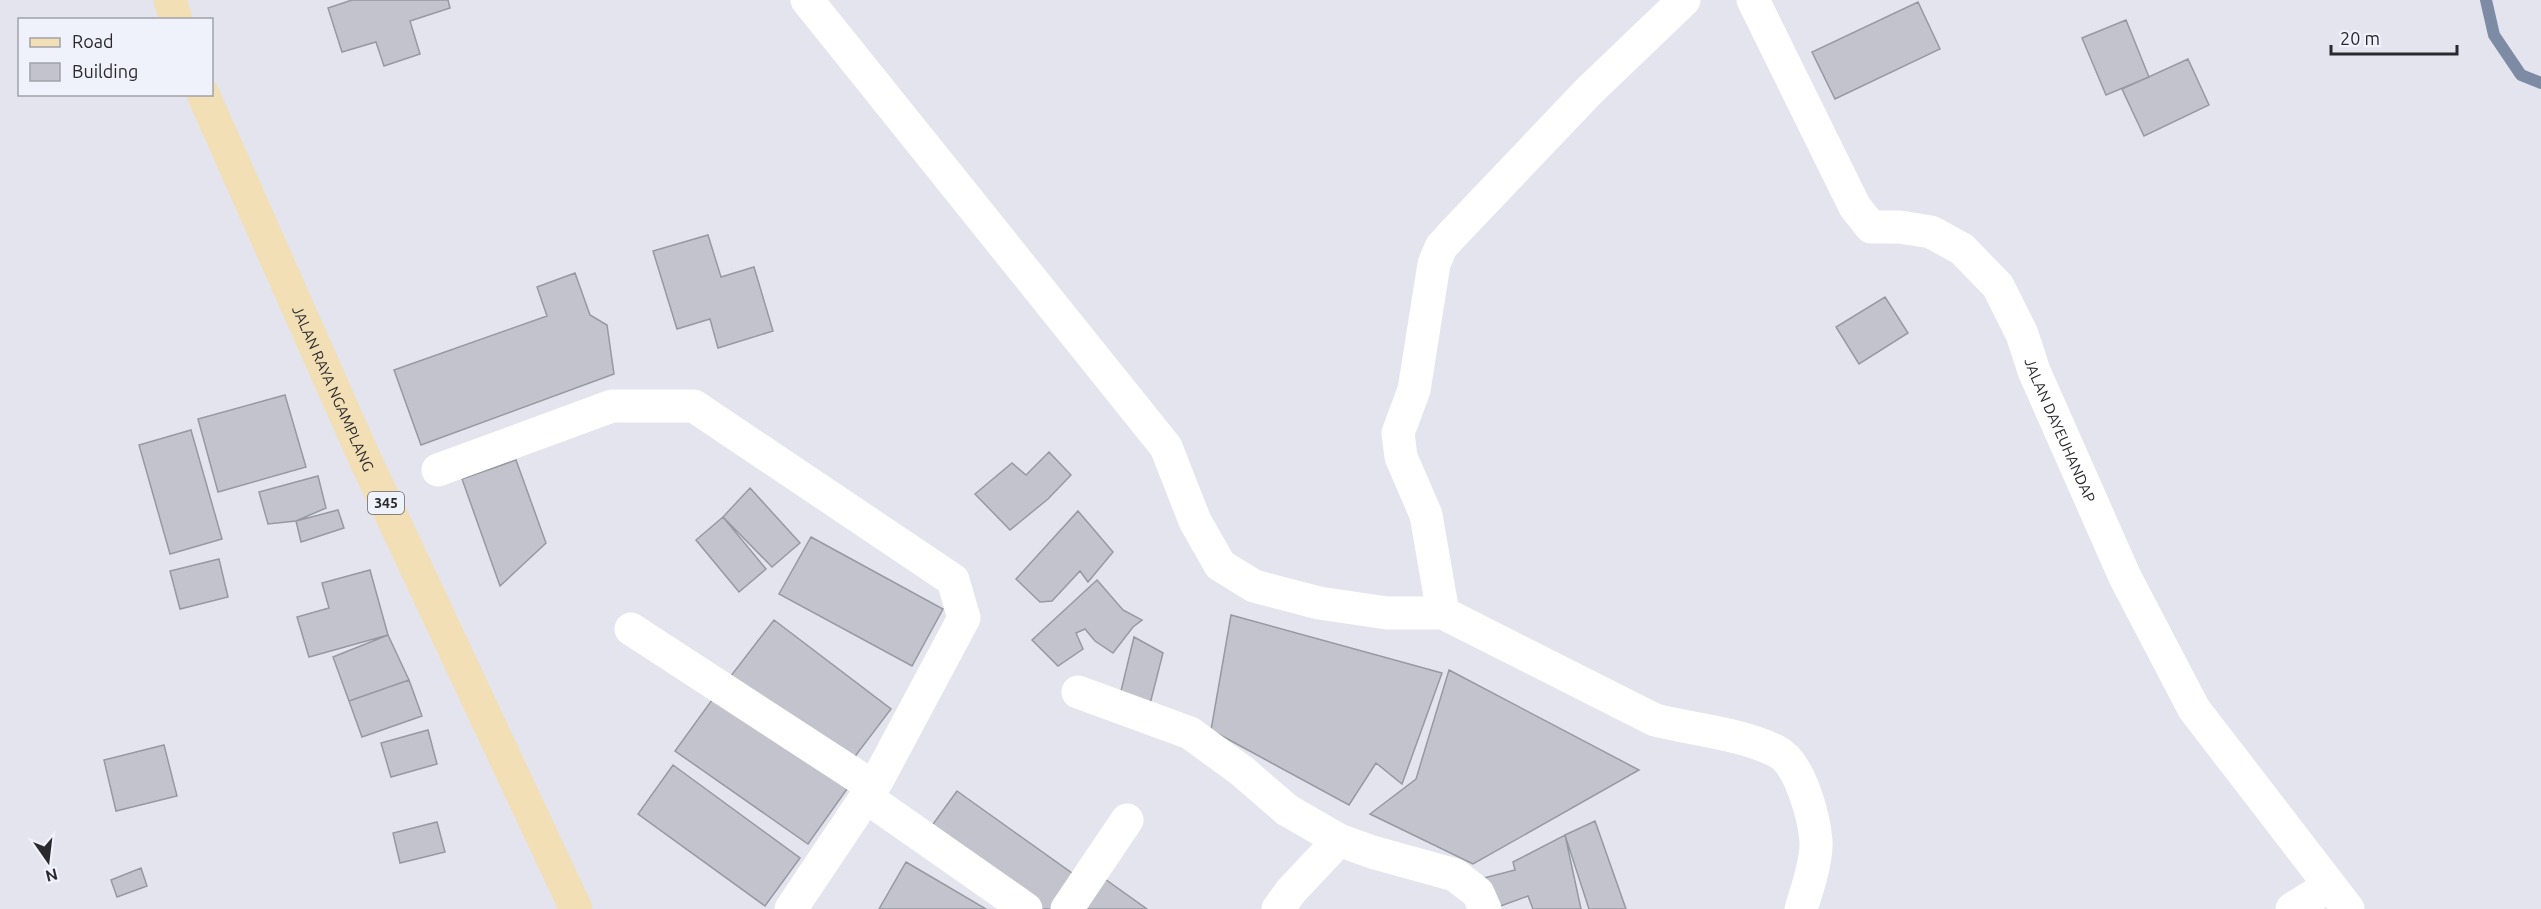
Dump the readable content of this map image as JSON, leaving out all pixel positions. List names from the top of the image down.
{
  "streets": {
    "main road": ["JALAN RAYA NGAMPLANG", "345"],
    "street": ["JALAN DAYEUHANDAP"]
  },
  "legend": ["Road", "Building"],
  "scale_bar": "20 m",
  "north": "bottom"
}
